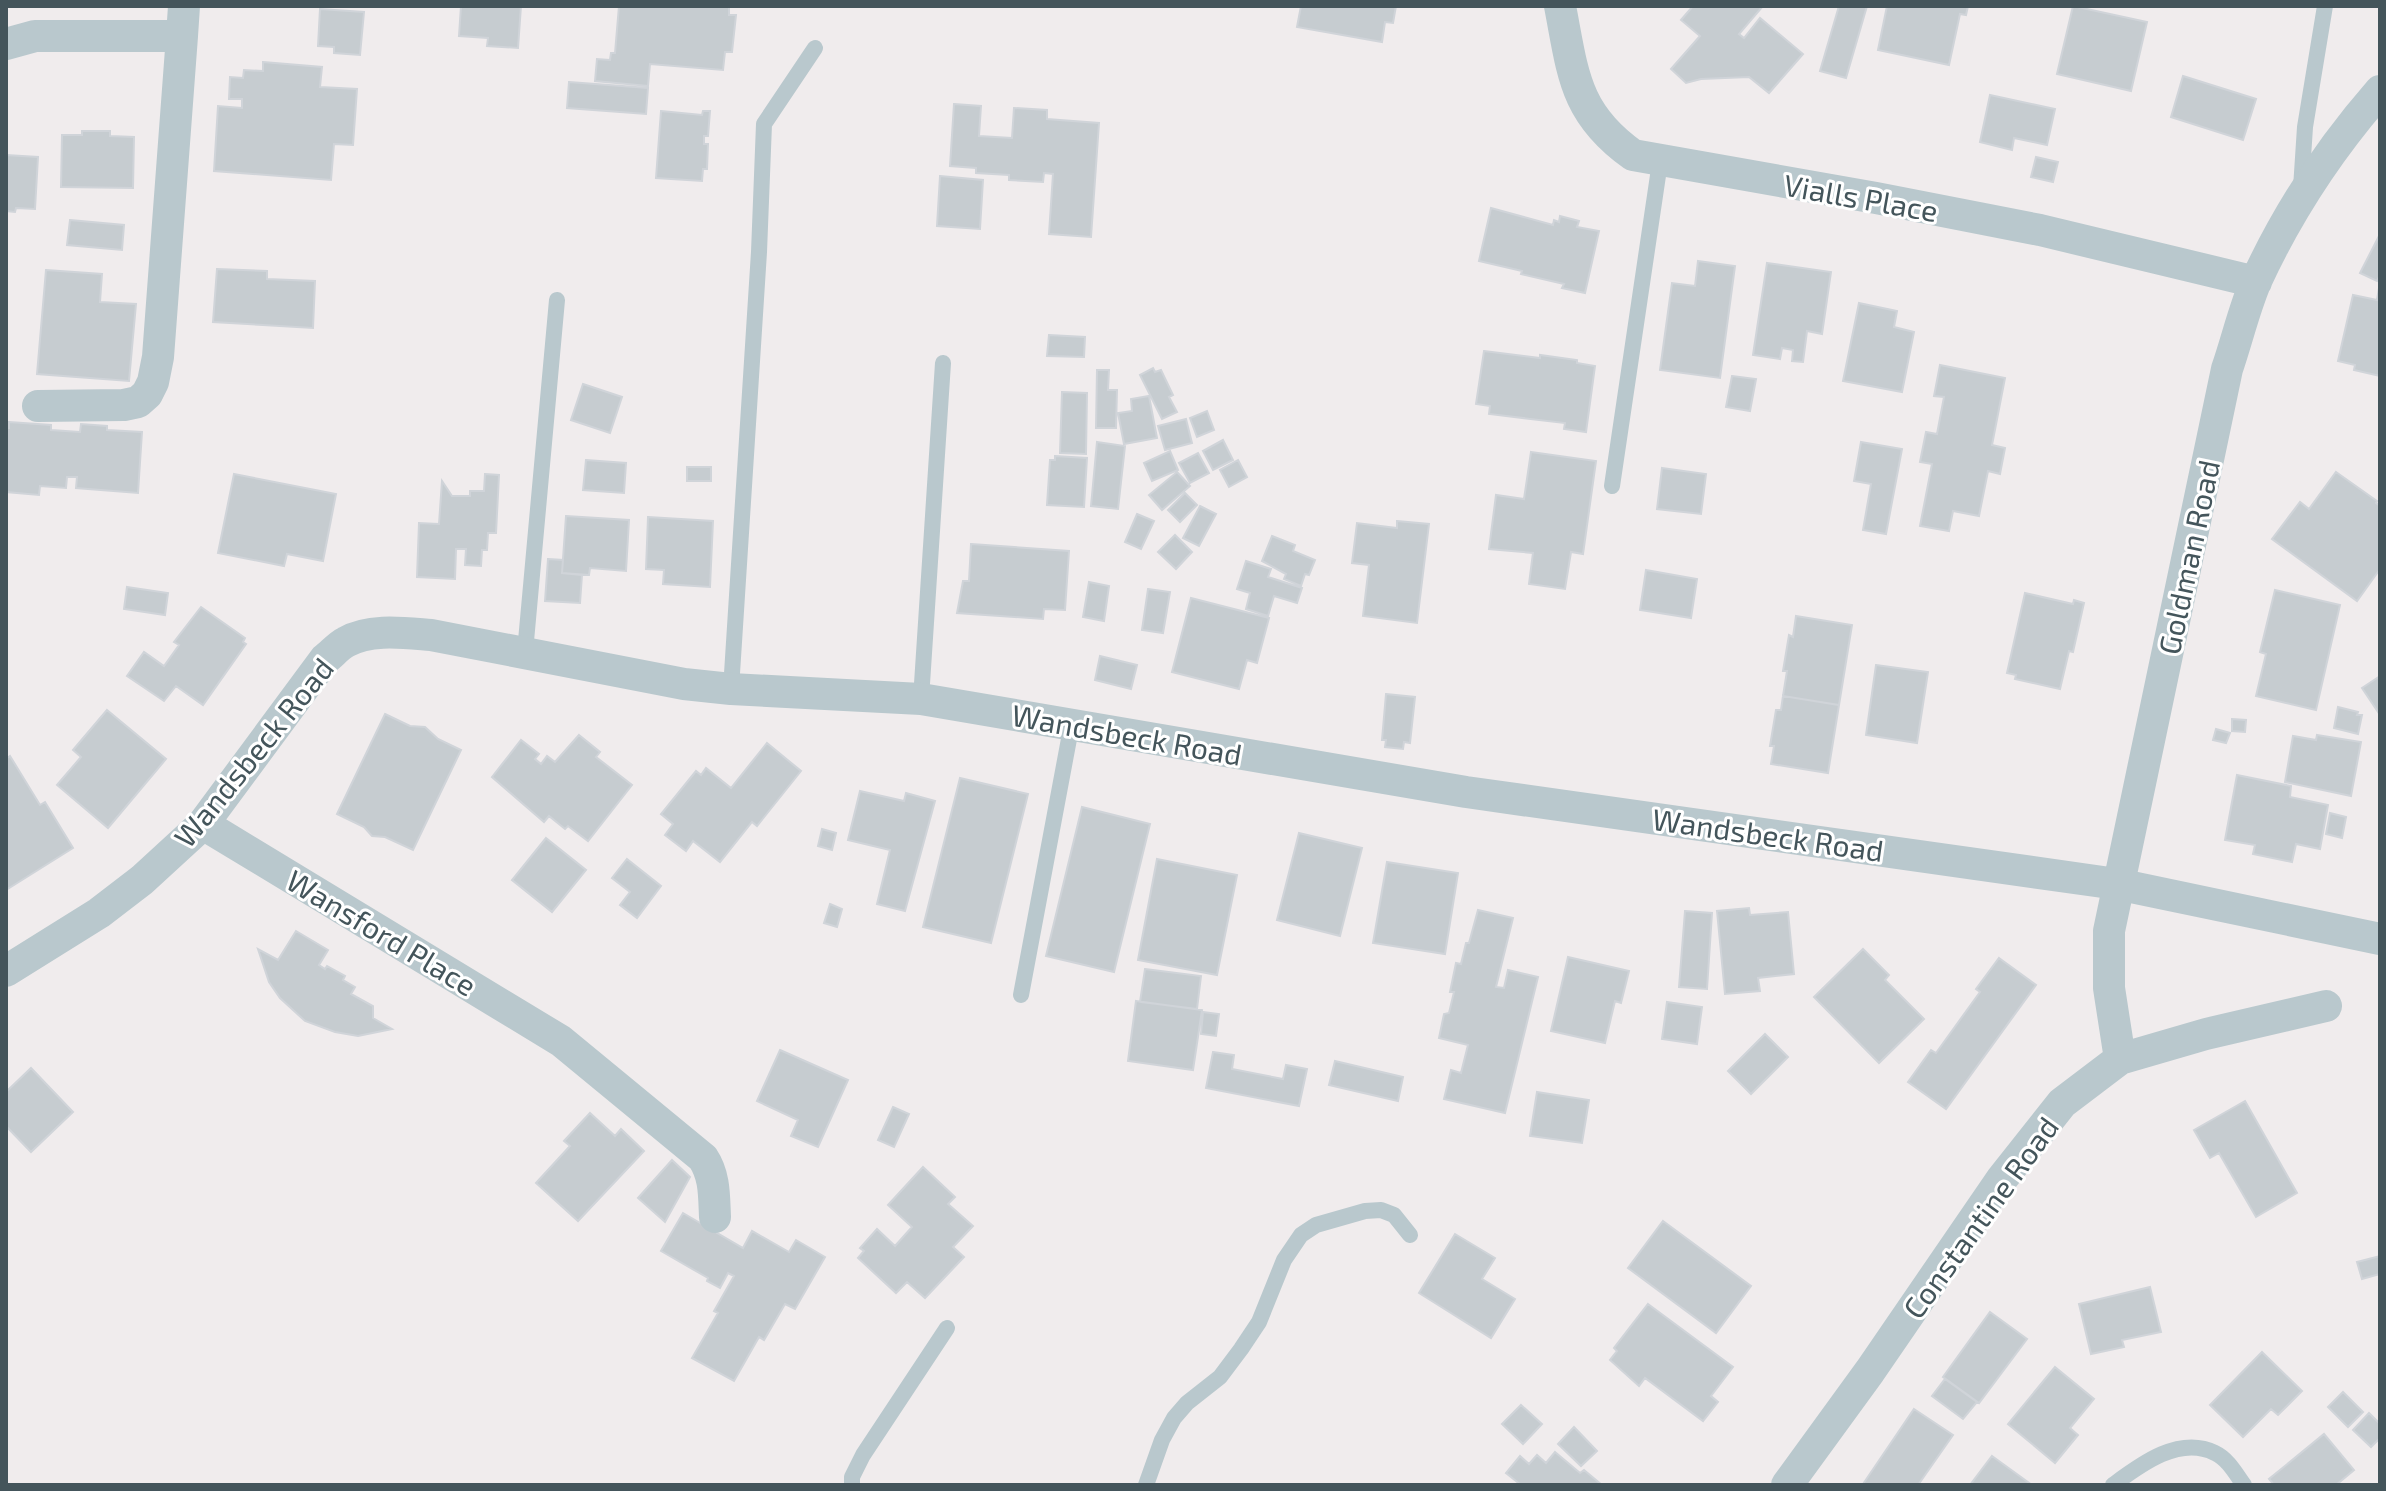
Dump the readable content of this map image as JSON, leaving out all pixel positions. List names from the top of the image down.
{
  "streets": {
    "street": [
      "Vialls Place",
      "Goldman Road",
      "Wandsbeck Road",
      "Wansford Place",
      "Constantine Road"
    ]
  },
  "crossings": [
    ["Vialls Place", "Goldman Road"],
    ["Goldman Road", "Wandsbeck Road"],
    ["Goldman Road", "Constantine Road"],
    ["Wandsbeck Road", "Wansford Place"]
  ]
}
